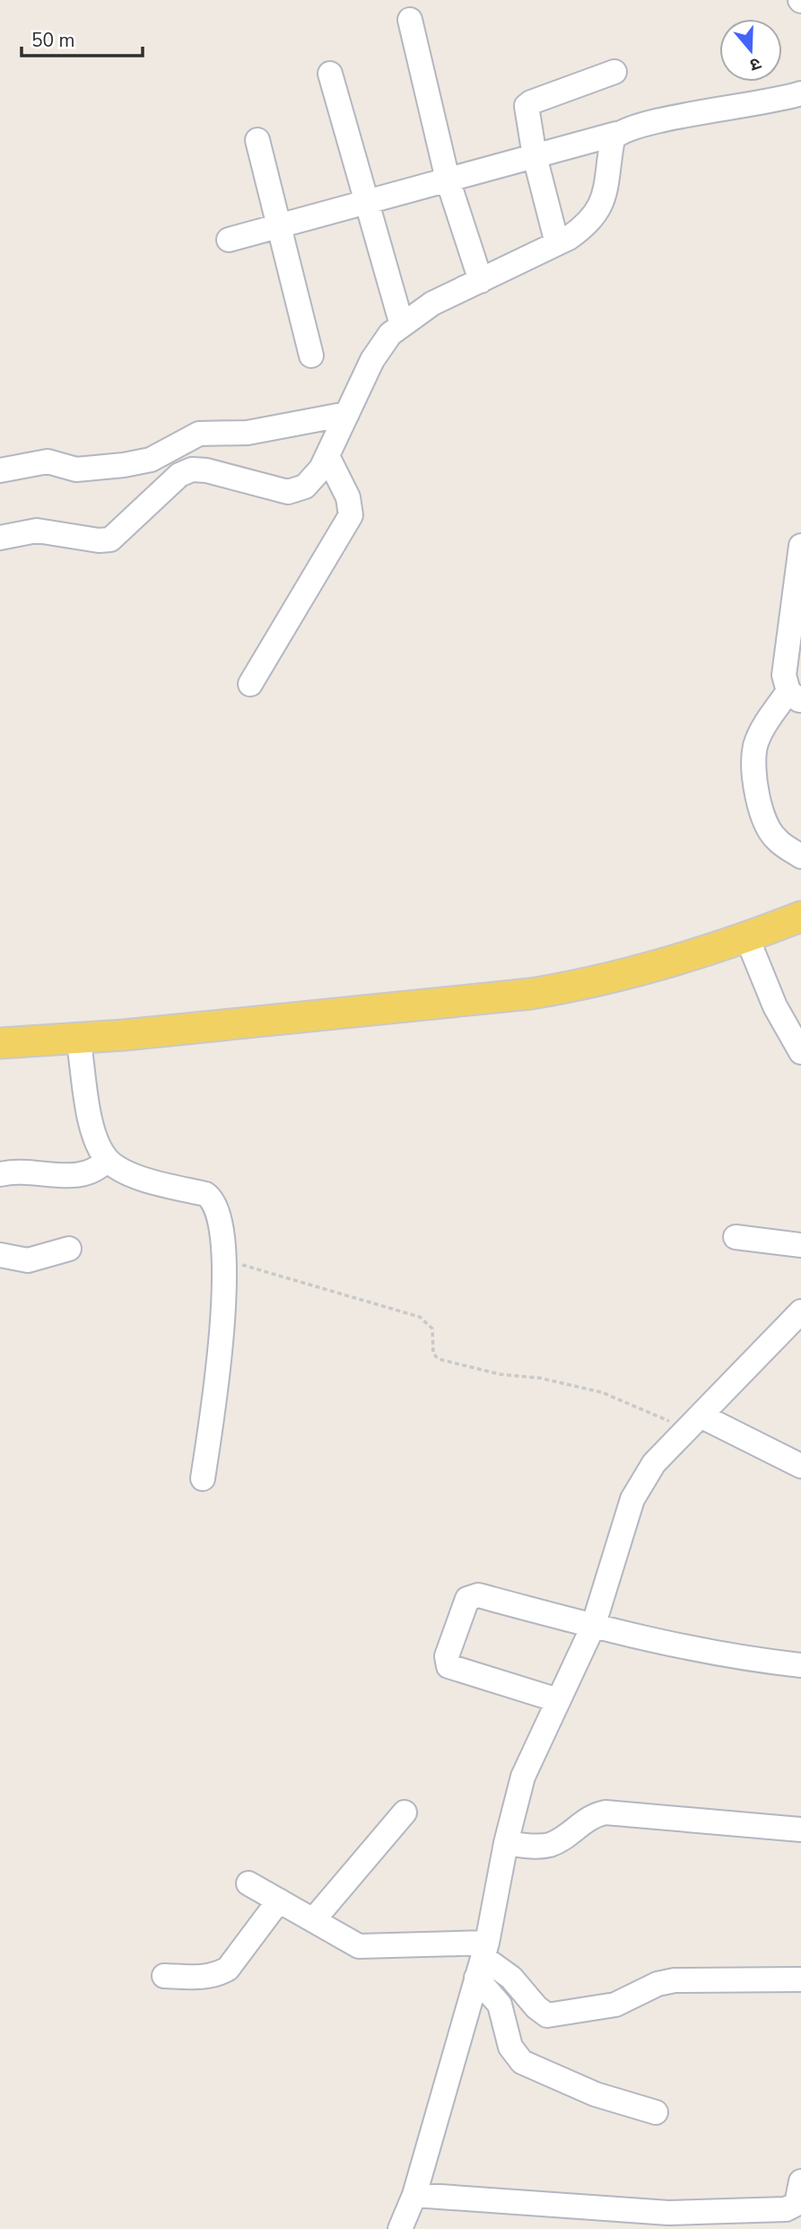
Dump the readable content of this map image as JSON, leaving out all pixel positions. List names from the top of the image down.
{
  "scale_bar": "50 m",
  "north": "bottom"
}
